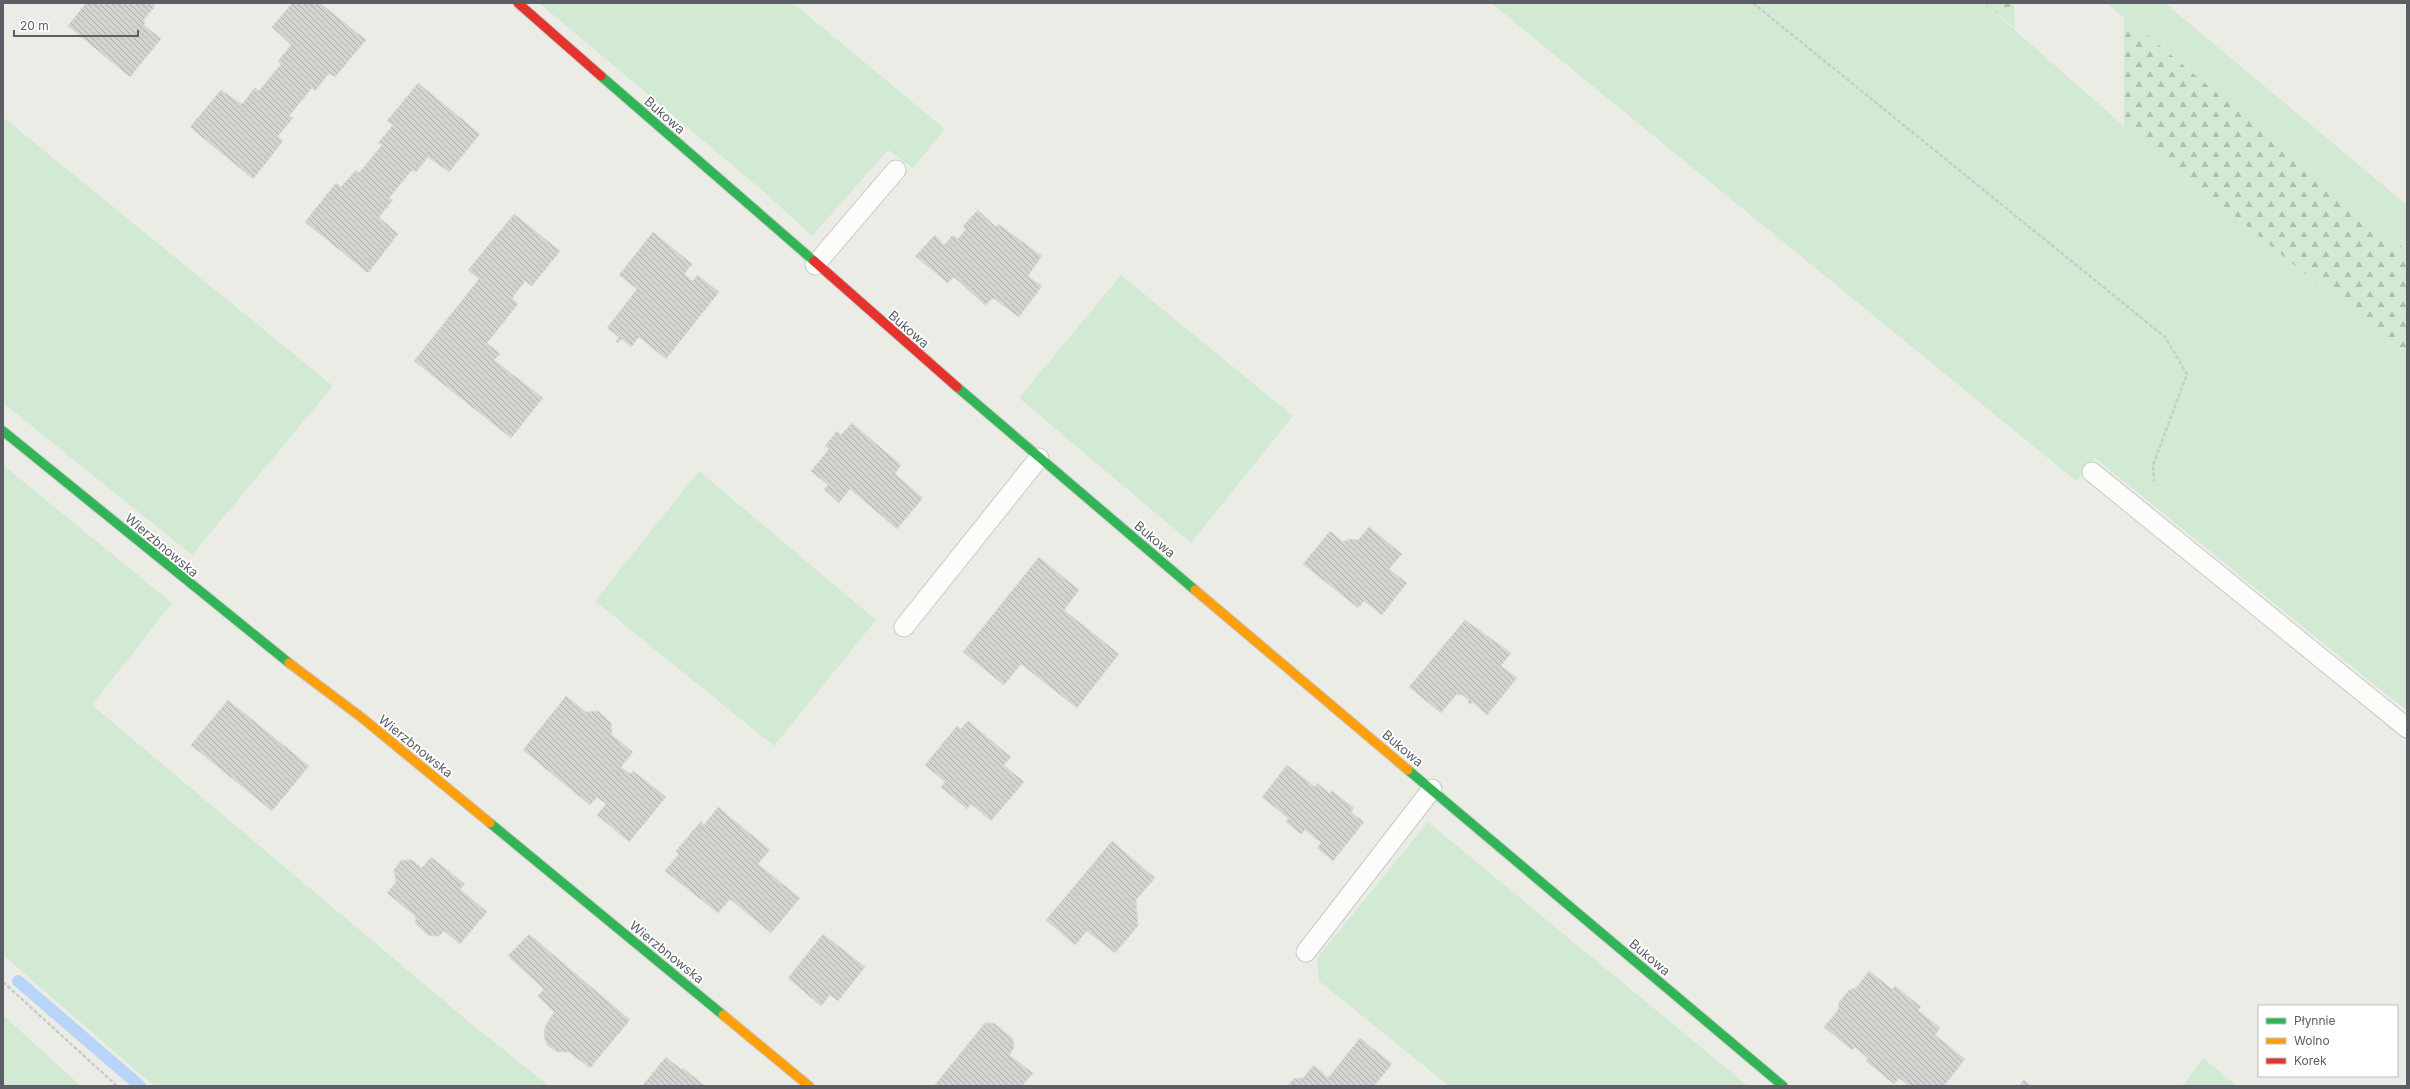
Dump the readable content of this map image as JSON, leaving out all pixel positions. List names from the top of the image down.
{
  "streets": {
    "street": ["Bukowa", "Wierzbnowska"]
  },
  "legend": ["Płynnie", "Wolno", "Korek"],
  "scale_bar": "20 m"
}
